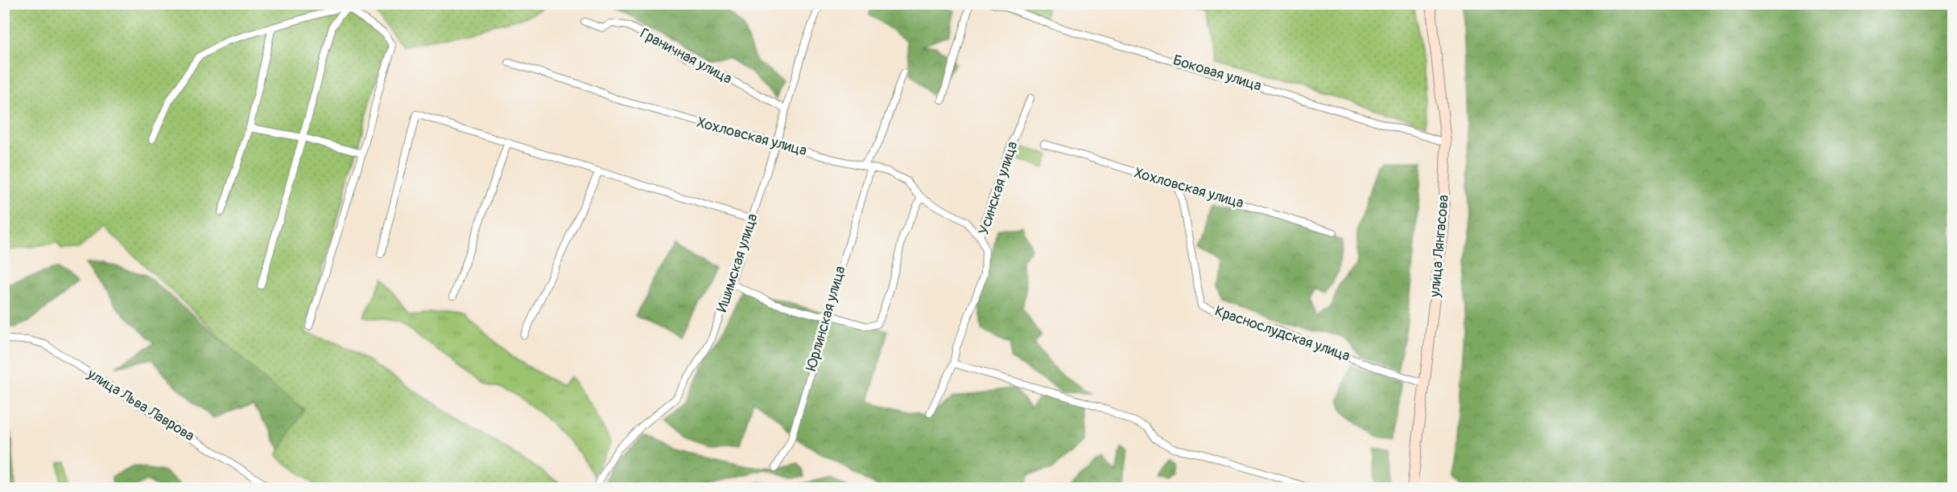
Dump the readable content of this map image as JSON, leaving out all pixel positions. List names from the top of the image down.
{
  "streets": {
    "main road": ["улица Лянгасова"],
    "street": [
      "Граничная улица",
      "Боковая улица",
      "Хохловская улица",
      "Усинская улица",
      "Ишимская улица",
      "Юрлинская улица",
      "Краснослудская улица",
      "улица Льва Лаврова"
    ]
  },
  "crossings": [
    ["Граничная улица", "Ишимская улица"],
    ["Боковая улица", "улица Лянгасова"],
    ["Хохловская улица", "Усинская улица"],
    ["Хохловская улица", "Ишимская улица"],
    ["Хохловская улица", "Юрлинская улица"],
    ["Хохловская улица", "Краснослудская улица"],
    ["улица Лянгасова", "Краснослудская улица"]
  ]
}
